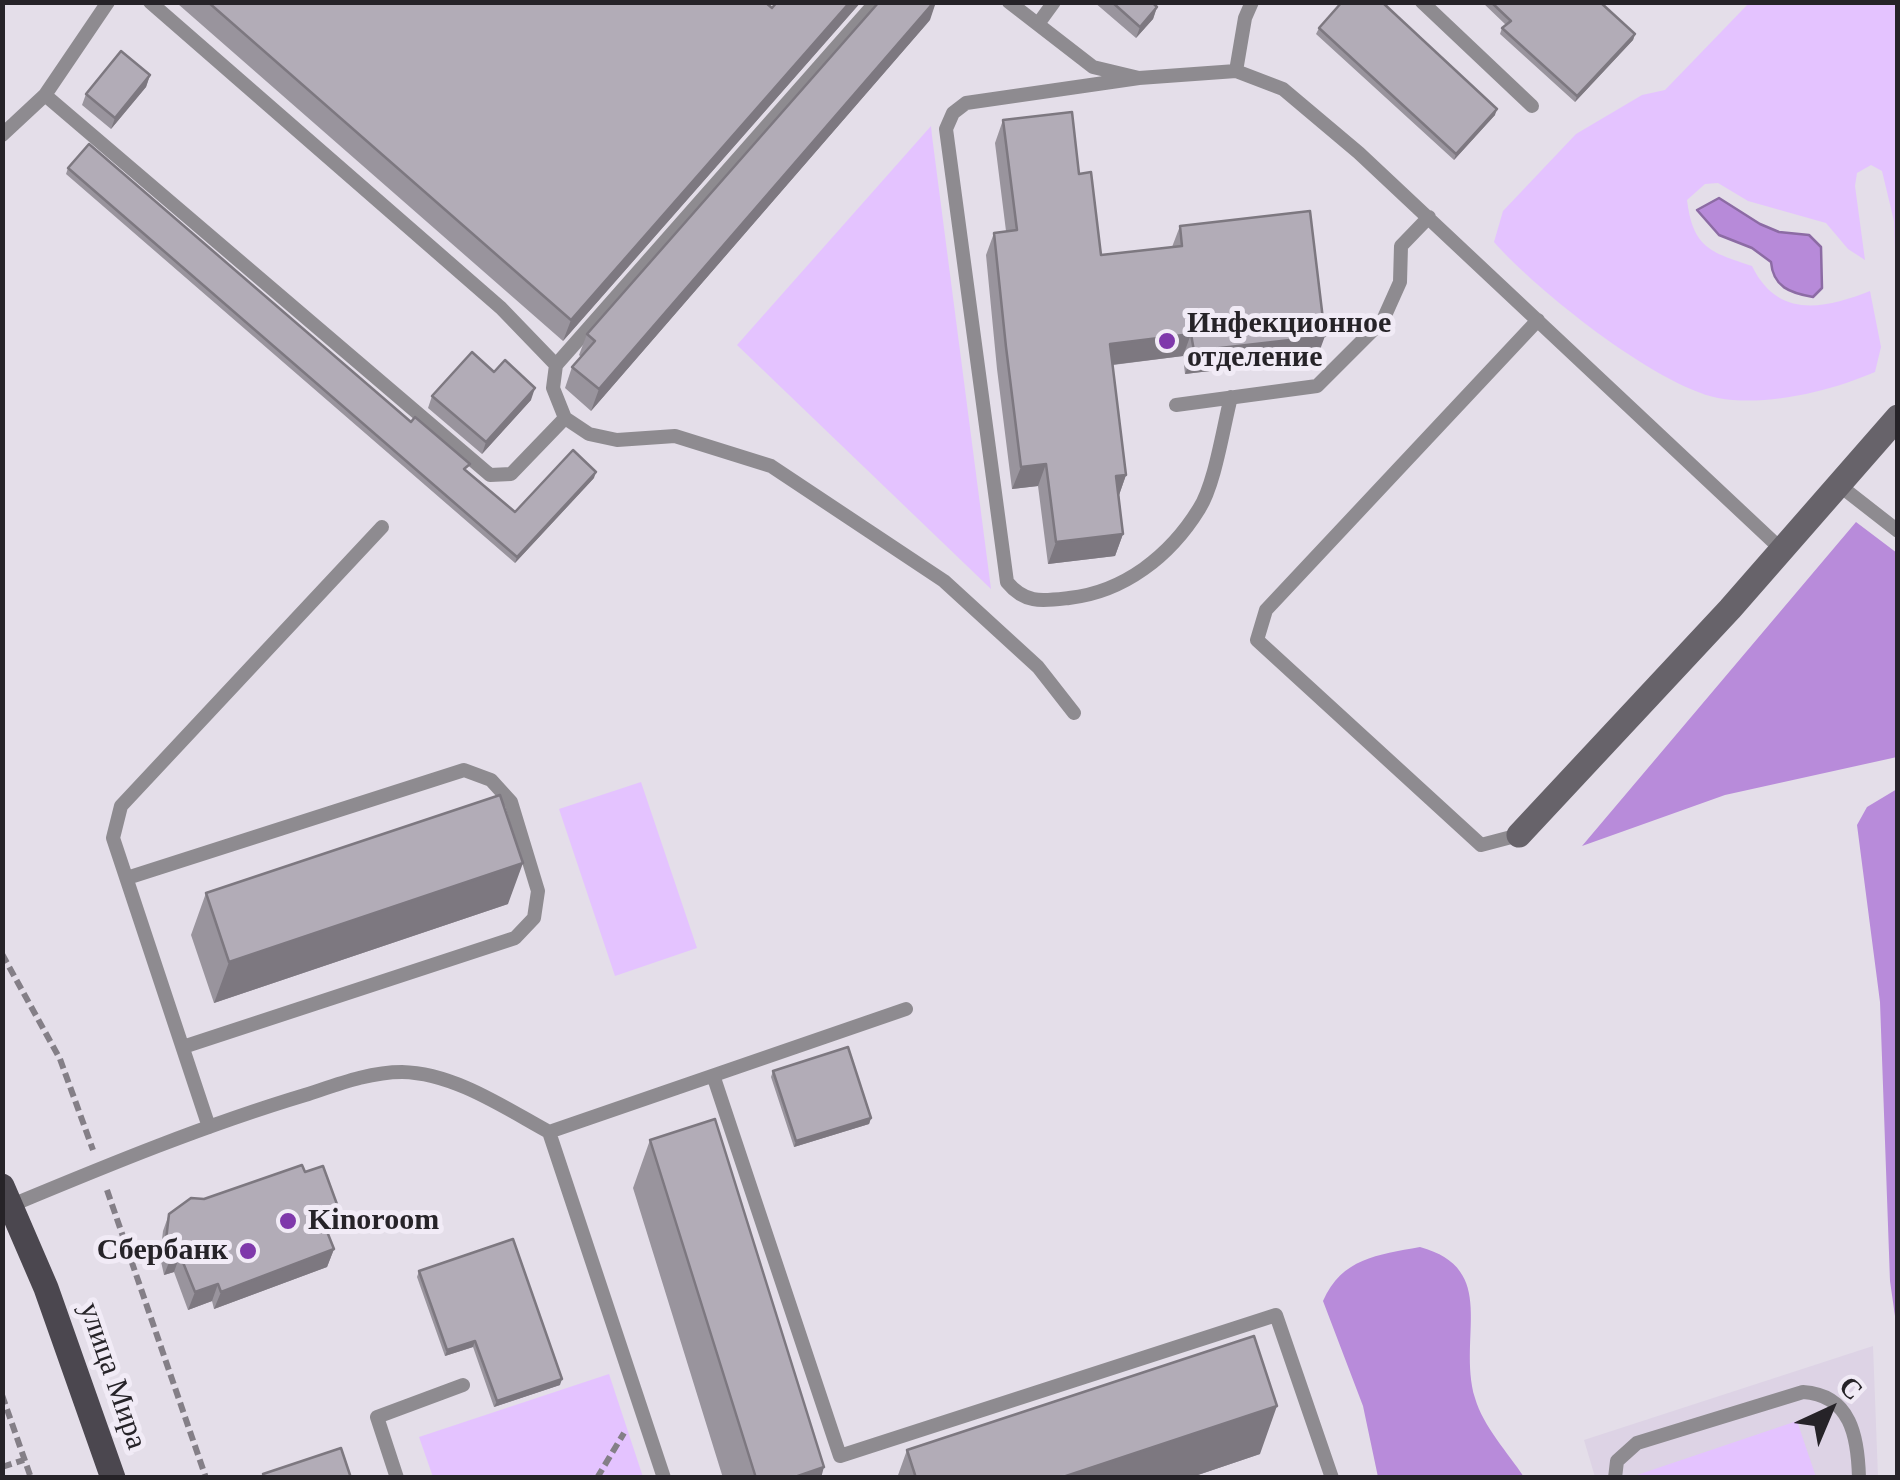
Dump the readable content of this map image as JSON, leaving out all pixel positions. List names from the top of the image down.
{
  "streets": {
    "main road": ["улица Мира"]
  },
  "places": ["Инфекционное отделение", "Kinoroom", "Сбербанк"],
  "north": "top right"
}
